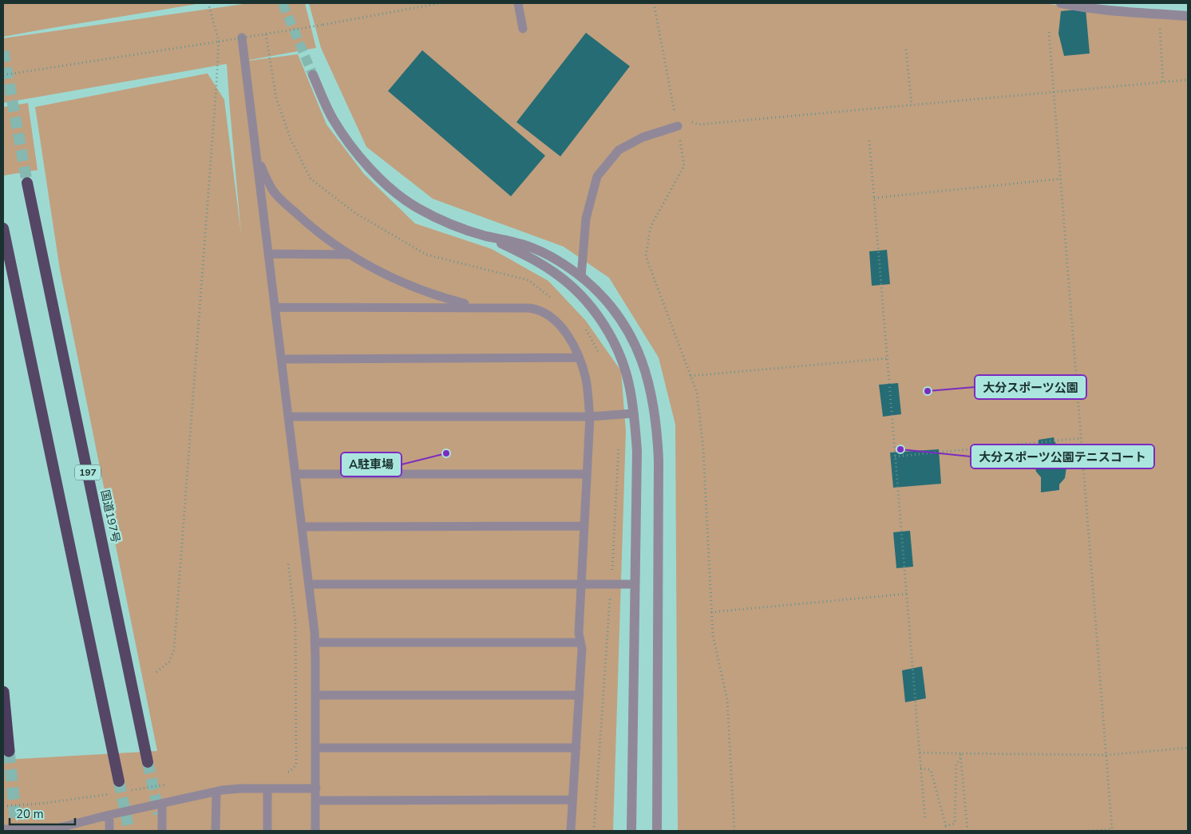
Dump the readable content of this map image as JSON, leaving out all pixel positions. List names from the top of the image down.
{
  "streets": {
    "highway": ["197", "国道197号"]
  },
  "places": ["大分スポーツ公園", "大分スポーツ公園テニスコート", "A駐車場"],
  "scale_bar": "20 m"
}
